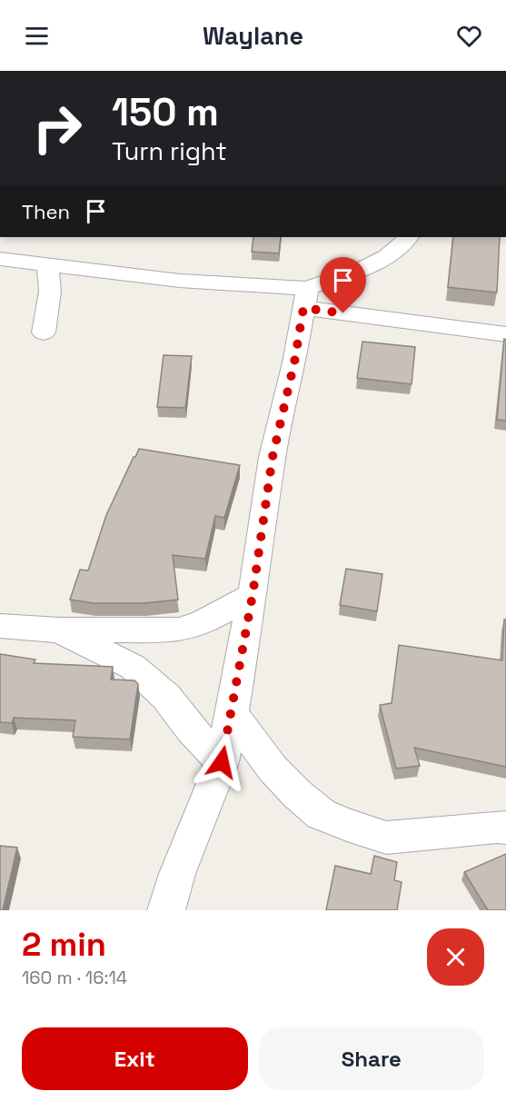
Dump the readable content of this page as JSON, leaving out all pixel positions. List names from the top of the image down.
{
  "page": {
    "header": "Waylane",
    "turn": ["150 m", "Turn right"],
    "then": "Then",
    "heading": ["2 min", "160 m · 16:14"],
    "buttons": ["Exit", "Share"]
  }
}
